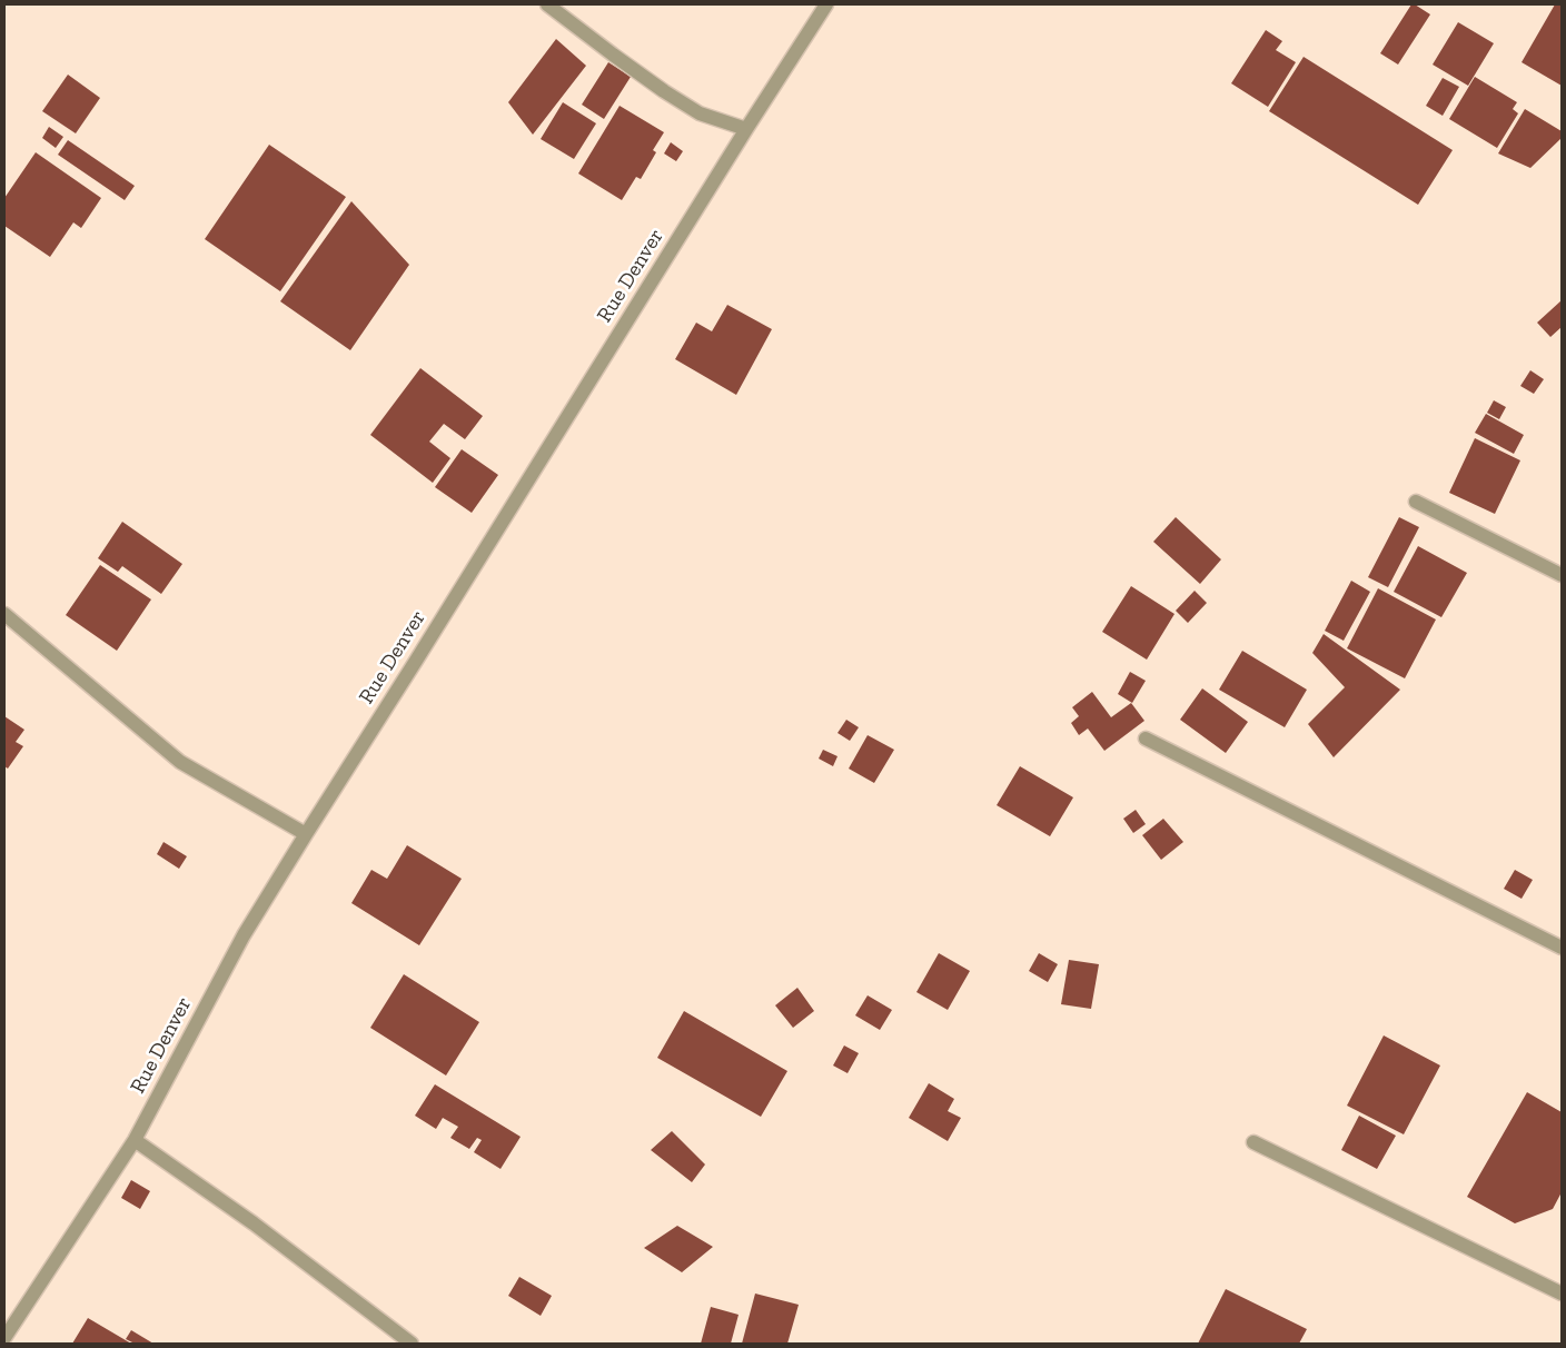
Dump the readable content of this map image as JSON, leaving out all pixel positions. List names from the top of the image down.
{
  "streets": {
    "street": ["Rue Denver"]
  }
}
